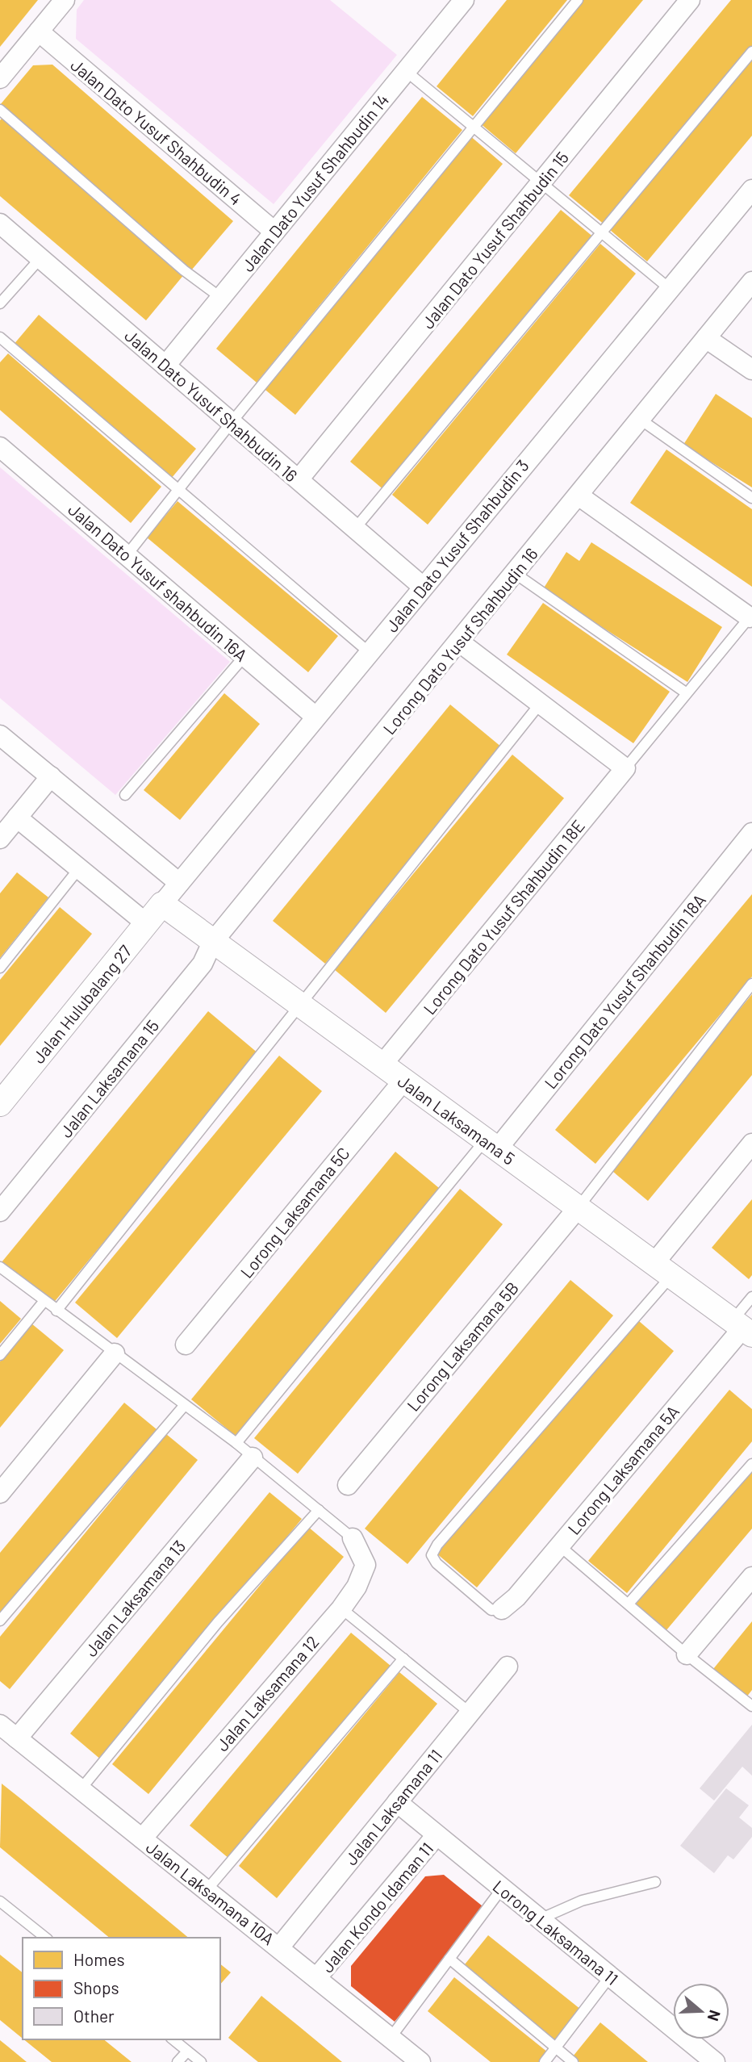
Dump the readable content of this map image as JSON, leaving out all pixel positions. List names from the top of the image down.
{
  "streets": {
    "street": [
      "Jalan Dato Yusuf Shahbudin 4",
      "Jalan Dato Yusuf Shahbudin 14",
      "Jalan Dato Yusuf Shahbudin 15",
      "Jalan Dato Yusuf Shahbudin 16",
      "Jalan Dato Yusuf Shahbudin 3",
      "Jalan Dato Yusuf shahbudin 16A",
      "Lorong Dato Yusuf Shahbudin 16",
      "Lorong Dato Yusuf Shahbudin 18E",
      "Lorong Dato Yusuf Shahbudin 18A",
      "Jalan Hulubalang 27",
      "Jalan Laksamana 15",
      "Jalan Laksamana 5",
      "Lorong Laksamana 5C",
      "Lorong Laksamana 5B",
      "Lorong Laksamana 5A",
      "Jalan Laksamana 13",
      "Jalan Laksamana 12",
      "Jalan Laksamana 11",
      "Jalan Laksamana 10A",
      "Jalan Kondo Idaman 11",
      "Lorong Laksamana 11"
    ]
  },
  "crossings": [
    ["Jalan Dato Yusuf Shahbudin 4", "Jalan Dato Yusuf Shahbudin 14"],
    ["Jalan Dato Yusuf Shahbudin 14", "Jalan Dato Yusuf Shahbudin 16"],
    ["Jalan Dato Yusuf Shahbudin 15", "Jalan Dato Yusuf Shahbudin 16"],
    ["Jalan Dato Yusuf Shahbudin 16", "Jalan Dato Yusuf Shahbudin 3"],
    ["Jalan Dato Yusuf Shahbudin 3", "Jalan Dato Yusuf shahbudin 16A"],
    ["Jalan Dato Yusuf Shahbudin 3", "Jalan Hulubalang 27"],
    ["Jalan Dato Yusuf Shahbudin 3", "Jalan Laksamana 5"],
    ["Lorong Dato Yusuf Shahbudin 16", "Jalan Laksamana 15"],
    ["Lorong Dato Yusuf Shahbudin 16", "Jalan Laksamana 5"],
    ["Lorong Dato Yusuf Shahbudin 18E", "Jalan Laksamana 5"],
    ["Lorong Dato Yusuf Shahbudin 18A", "Jalan Laksamana 5"],
    ["Jalan Hulubalang 27", "Jalan Laksamana 5"],
    ["Jalan Laksamana 15", "Jalan Laksamana 5"],
    ["Jalan Laksamana 5", "Lorong Laksamana 5C"],
    ["Jalan Laksamana 5", "Lorong Laksamana 5B"],
    ["Jalan Laksamana 5", "Lorong Laksamana 5A"],
    ["Jalan Laksamana 13", "Jalan Laksamana 10A"],
    ["Jalan Laksamana 12", "Jalan Laksamana 10A"],
    ["Jalan Laksamana 11", "Jalan Laksamana 10A"],
    ["Jalan Laksamana 11", "Lorong Laksamana 11"],
    ["Jalan Laksamana 10A", "Jalan Kondo Idaman 11"],
    ["Jalan Kondo Idaman 11", "Lorong Laksamana 11"]
  ],
  "legend": ["Homes", "Shops", "Other"],
  "north": "right"
}
